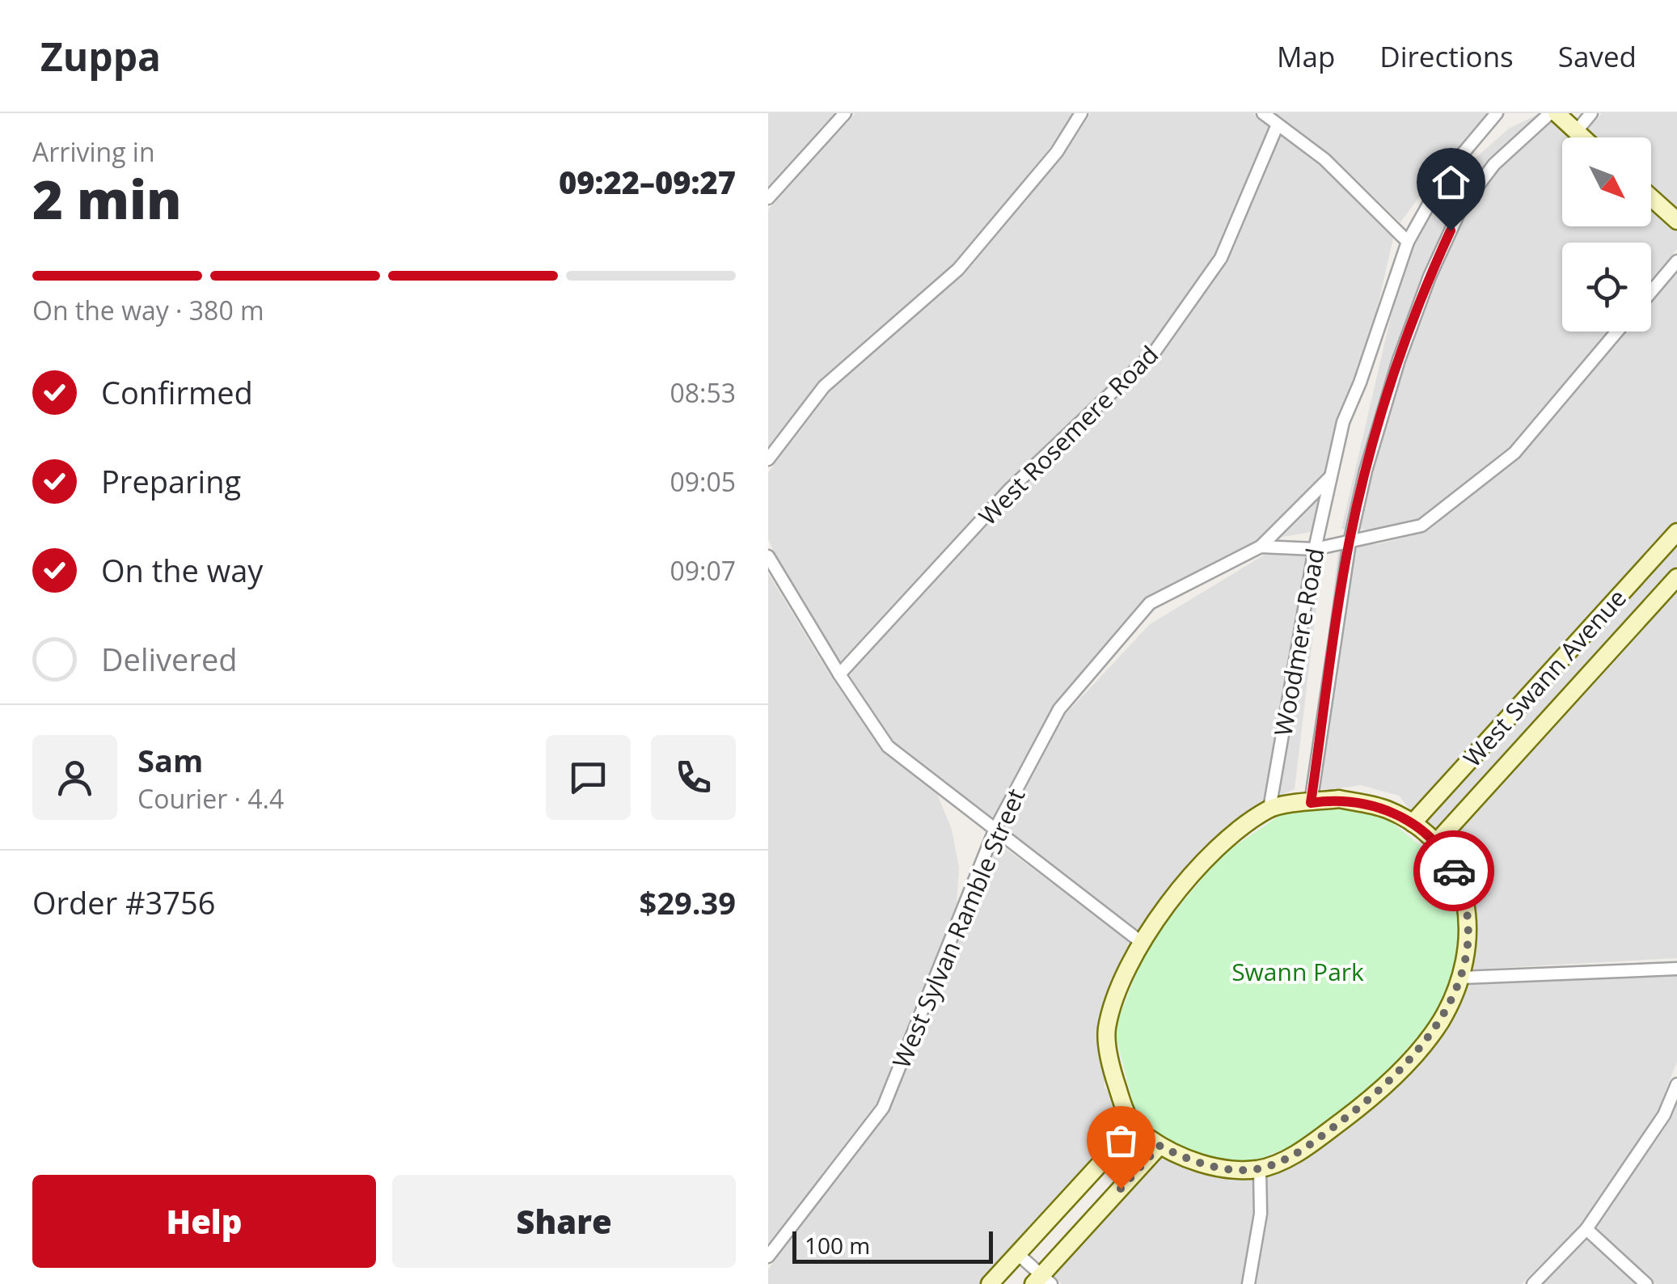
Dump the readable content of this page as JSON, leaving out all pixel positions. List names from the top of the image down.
{
  "streets": {
    "street": [
      "West Rosemere Road",
      "Woodmere Road",
      "West Swann Avenue",
      "West Sylvan Ramble Street"
    ]
  },
  "crossings": [
    ["Woodmere Road", "West Sylvan Ramble Street"]
  ],
  "parks": ["Swann Park"],
  "scale_bar": "100 m",
  "north": "bottom right",
  "page": {
    "header": "Zuppa",
    "nav": ["Map", "Directions", "Saved"],
    "heading": ["2 min", "Arriving in", "09:22–09:27"],
    "panel": [
      "Sam",
      "Courier · 4.4",
      "Order #3756",
      "$29.39"
    ],
    "bar": "On the way · 380 m",
    "list": [
      ["Confirmed", "08:53"],
      ["Preparing", "09:05"],
      ["On the way", "09:07"],
      "Delivered"
    ],
    "buttons": ["Help", "Share"],
    "scale": "100 m"
  }
}
